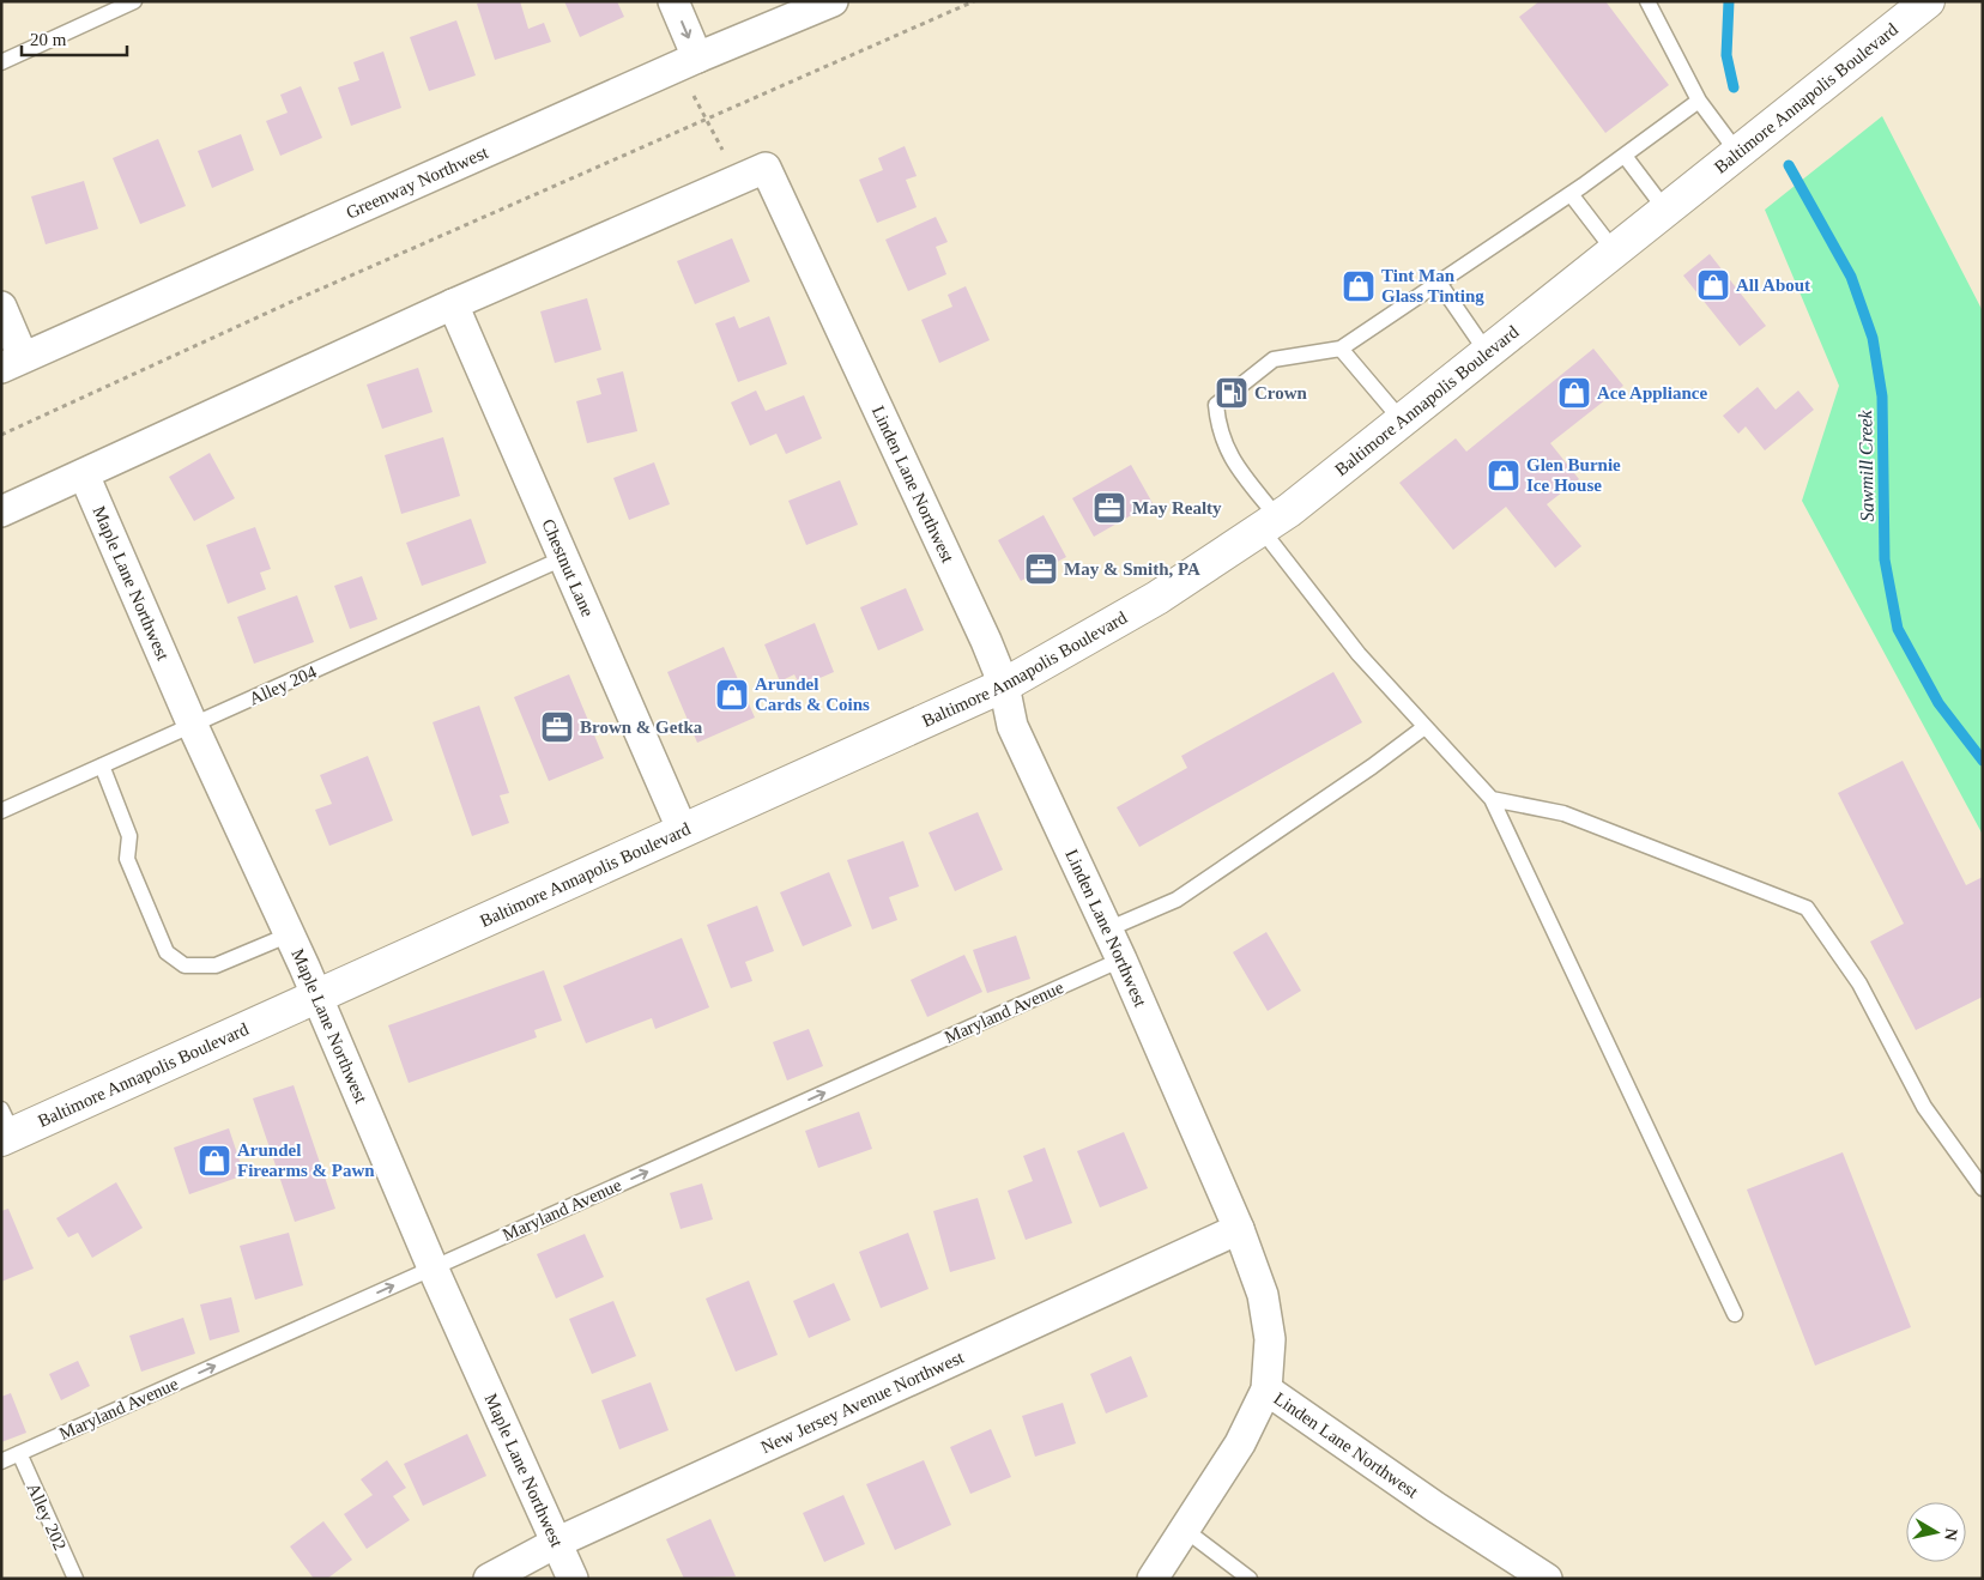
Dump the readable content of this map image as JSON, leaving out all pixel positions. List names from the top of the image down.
{
  "streets": {
    "main road": ["Baltimore Annapolis Boulevard"],
    "street": [
      "Greenway Northwest",
      "Linden Lane Northwest",
      "Chestnut Lane",
      "Maple Lane Northwest",
      "New Jersey Avenue Northwest"
    ],
    "lane": ["Alley 204", "Maryland Avenue", "Alley 202"]
  },
  "crossings": [
    ["Baltimore Annapolis Boulevard", "Linden Lane Northwest"],
    ["Baltimore Annapolis Boulevard", "Chestnut Lane"],
    ["Baltimore Annapolis Boulevard", "Maple Lane Northwest"],
    ["Linden Lane Northwest", "Maryland Avenue"],
    ["Linden Lane Northwest", "New Jersey Avenue Northwest"],
    ["Chestnut Lane", "Alley 204"],
    ["Maple Lane Northwest", "Alley 204"],
    ["Maple Lane Northwest", "Maryland Avenue"],
    ["Maple Lane Northwest", "New Jersey Avenue Northwest"],
    ["Maryland Avenue", "Alley 202"]
  ],
  "one_way": ["Maryland Avenue"],
  "water": ["Sawmill Creek"],
  "places": {
    "shop": [
      "All About",
      "Tint Man Glass Tinting",
      "Ace Appliance",
      "Glen Burnie Ice House",
      "Arundel Cards & Coins",
      "Arundel Firearms & Pawn"
    ],
    "fuel station": ["Crown"],
    "office": ["May Realty", "May & Smith, PA", "Brown & Getka"]
  },
  "scale_bar": "20 m",
  "north": "right"
}
